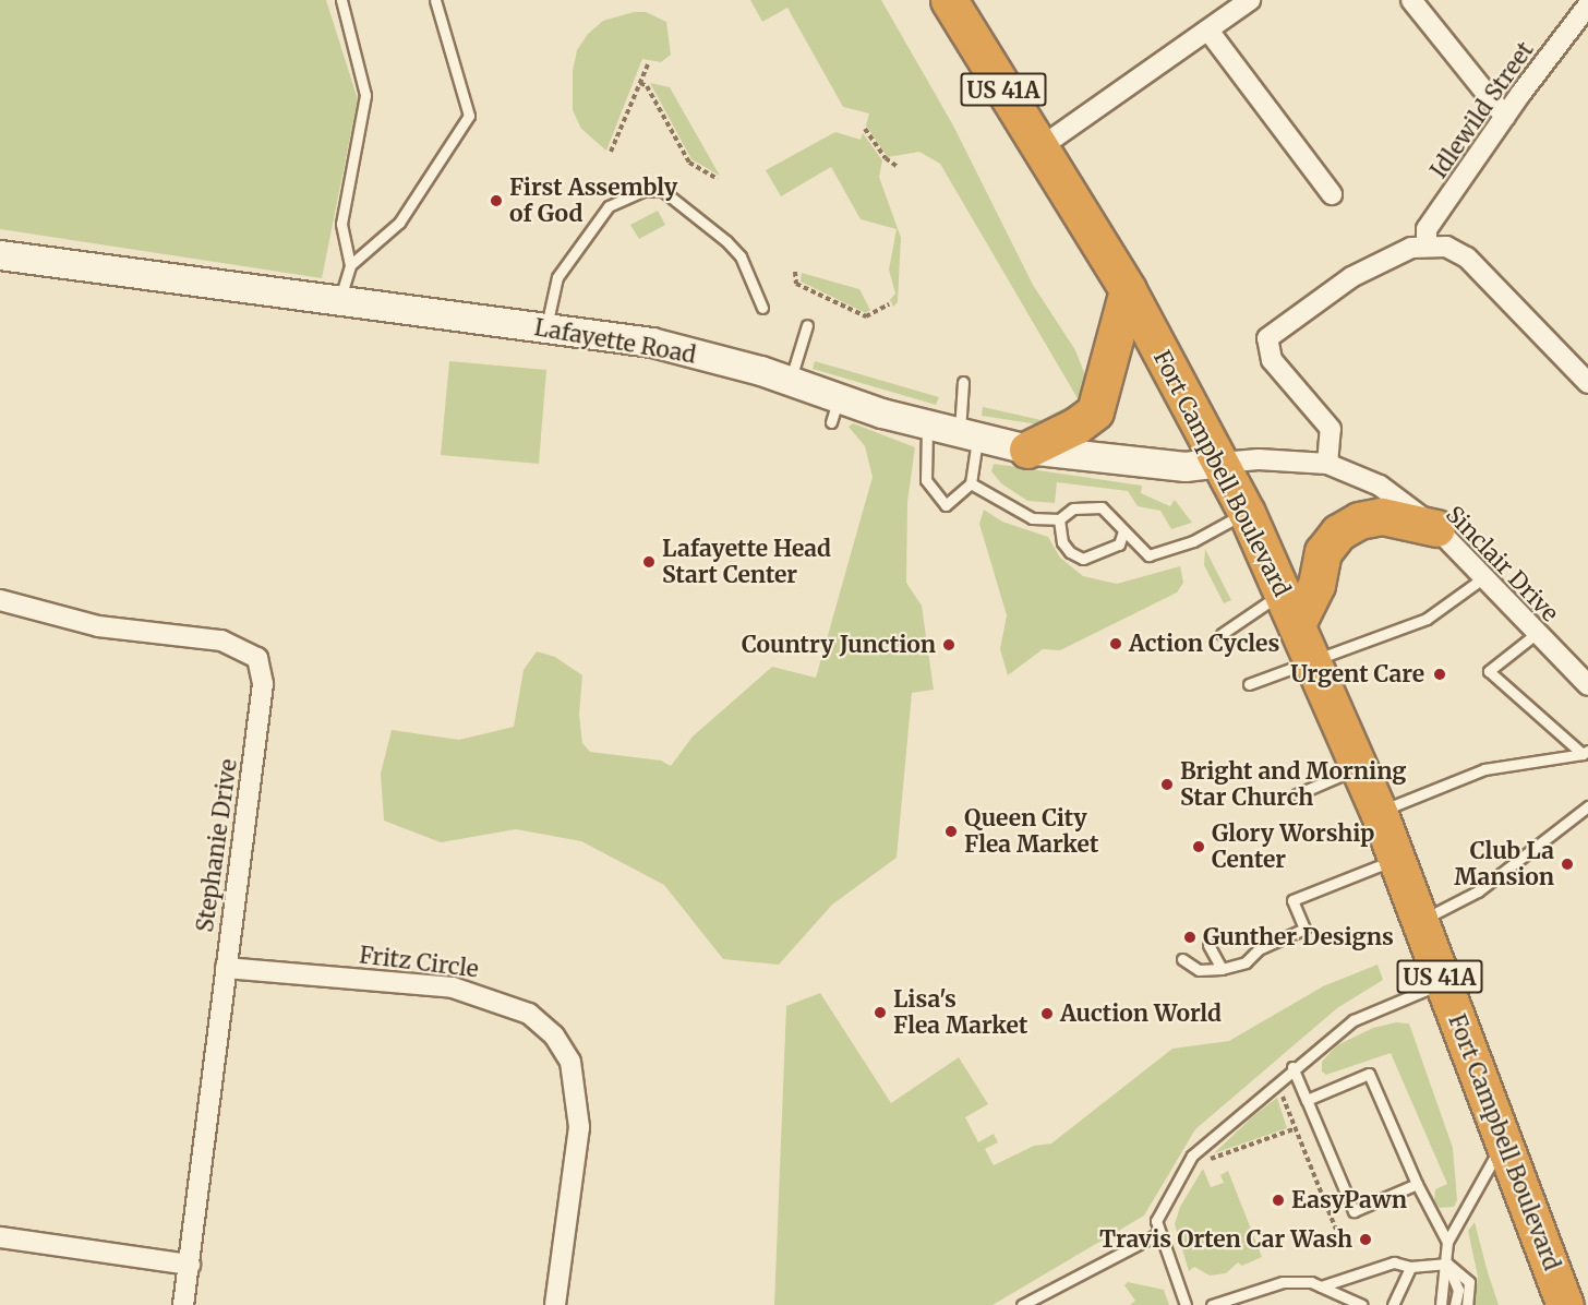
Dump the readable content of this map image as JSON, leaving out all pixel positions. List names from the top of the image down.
{
  "streets": {
    "highway": ["US 41A", "Fort Campbell Boulevard"],
    "main road": ["Lafayette Road"],
    "street": [
      "Idlewild Street",
      "Sinclair Drive",
      "Stephanie Drive",
      "Fritz Circle"
    ]
  },
  "crossings": [
    ["Lafayette Road", "Fort Campbell Boulevard"],
    ["Lafayette Road", "Sinclair Drive"],
    ["Fort Campbell Boulevard", "Sinclair Drive"],
    ["Stephanie Drive", "Fritz Circle"]
  ],
  "places": [
    "First Assembly of God",
    "Lafayette Head Start Center",
    "Action Cycles",
    "Country Junction",
    "Urgent Care",
    "Bright and Morning Star Church",
    "Queen City Flea Market",
    "Glory Worship Center",
    "Club La Mansion",
    "Gunther Designs",
    "Lisa's Flea Market",
    "Auction World",
    "EasyPawn",
    "Travis Orten Car Wash"
  ]
}
